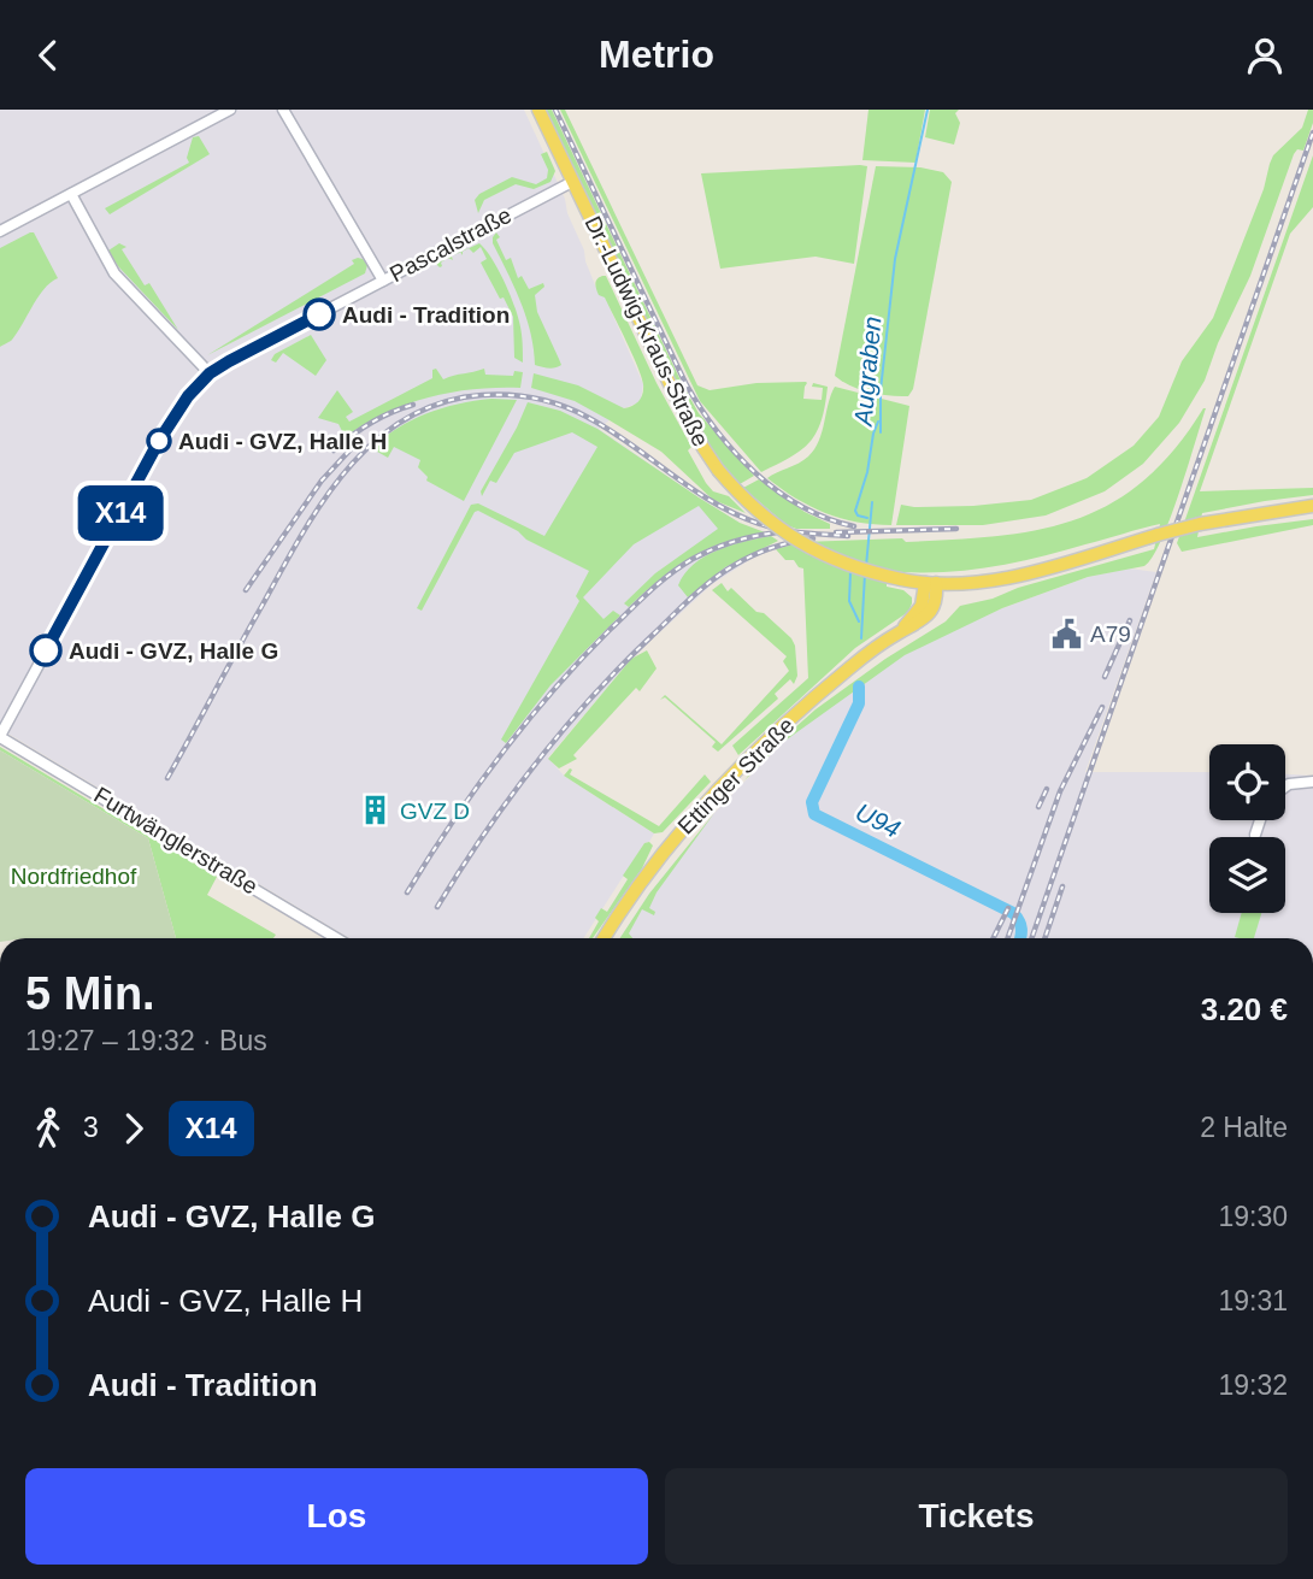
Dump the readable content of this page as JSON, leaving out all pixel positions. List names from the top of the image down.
{
  "streets": {
    "main road": ["Dr.-Ludwig-Kraus-Straße", "Ettinger Straße"],
    "street": ["Pascalstraße", "Furtwänglerstraße"]
  },
  "crossings": [
    ["Pascalstraße", "Dr.-Ludwig-Kraus-Straße"],
    ["Pascalstraße", "Furtwänglerstraße"],
    ["Dr.-Ludwig-Kraus-Straße", "Ettinger Straße"]
  ],
  "water": ["Augraben", "U94"],
  "parks": ["Nordfriedhof"],
  "places": {
    "other": ["Audi - Tradition", "Audi - GVZ, Halle H", "Audi - GVZ, Halle G"],
    "public building": ["A79"],
    "building": ["GVZ D"]
  },
  "lines": ["bus line X14"],
  "page": {
    "header": "Metrio",
    "on_map": "X14",
    "heading": ["5 Min.", "19:27 – 19:32 · Bus", "3.20 €"],
    "legs": ["3", "X14", "2 Halte"],
    "list": [
      {
        "name": "Audi - GVZ, Halle G",
        "value": "19:30"
      },
      {
        "name": "Audi - GVZ, Halle H",
        "value": "19:31"
      },
      {
        "name": "Audi - Tradition",
        "value": "19:32"
      }
    ],
    "buttons": ["Los", "Tickets"]
  }
}
